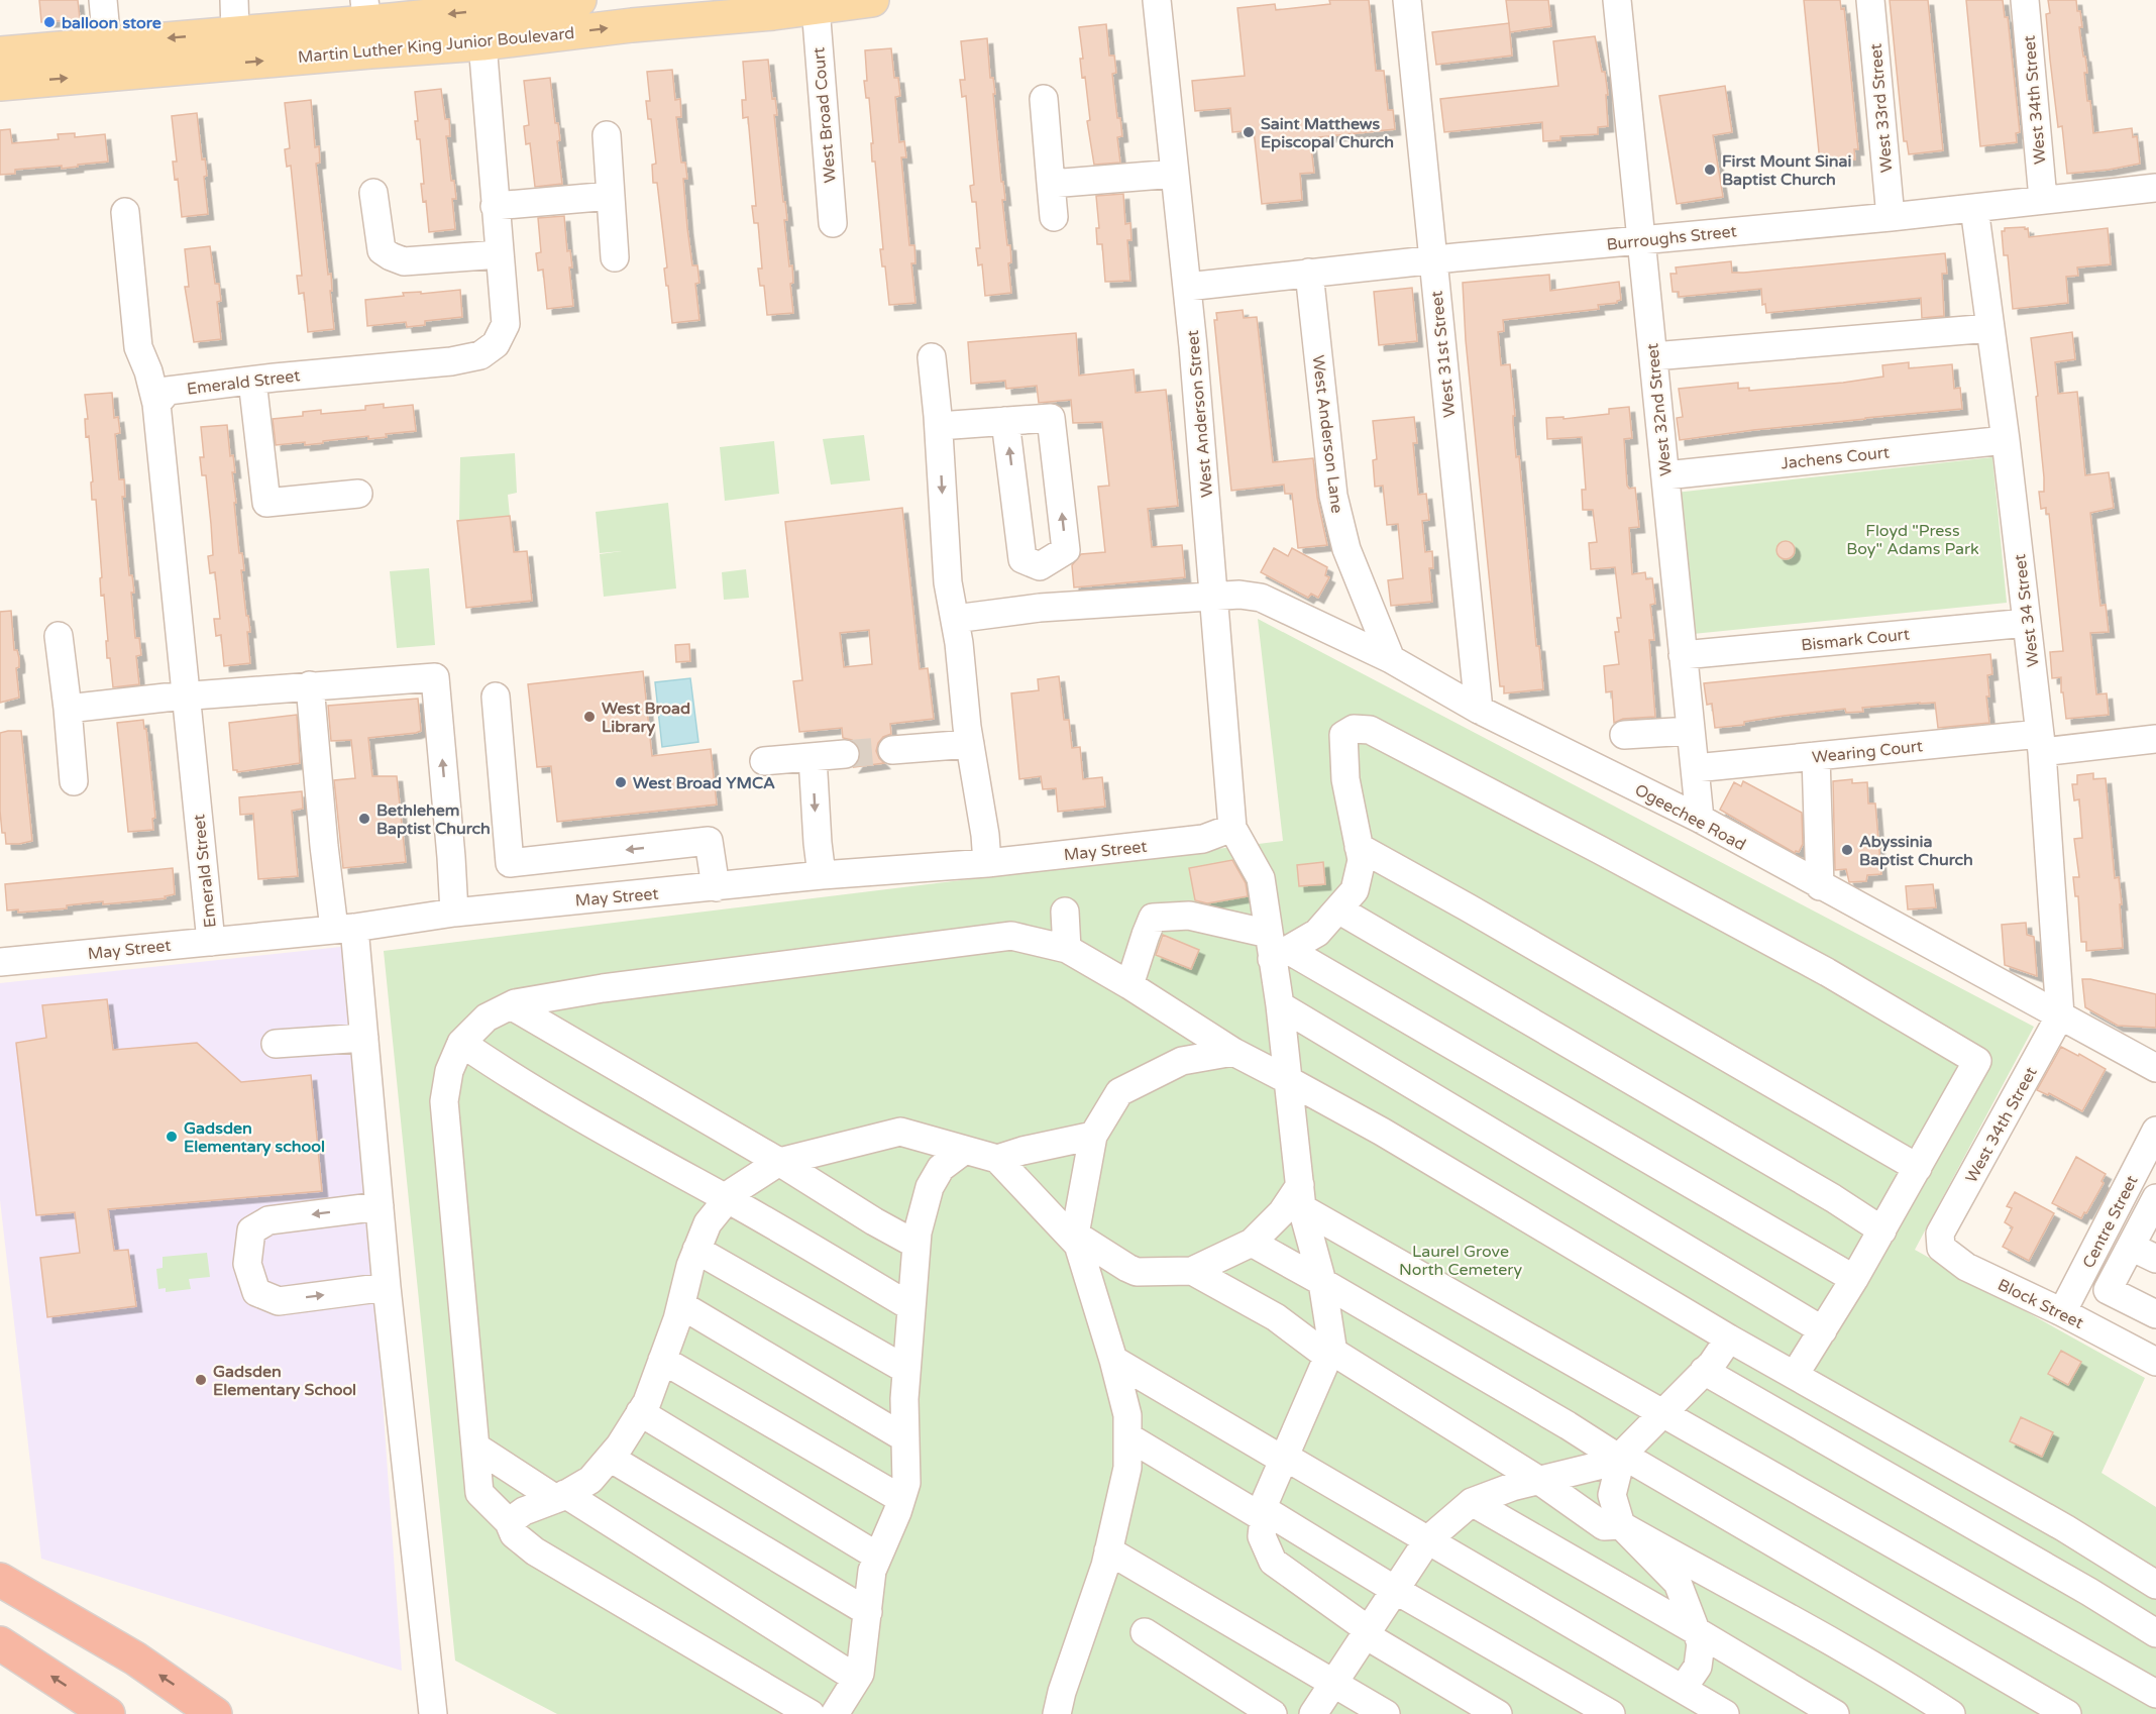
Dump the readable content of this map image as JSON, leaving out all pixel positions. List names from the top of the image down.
{
  "streets": {
    "main road": ["Martin Luther King Junior Boulevard"],
    "street": [
      "West 34th Street",
      "West 33rd Street",
      "West Broad Court",
      "Burroughs Street",
      "West 31st Street",
      "Emerald Street",
      "West 32nd Street",
      "West Anderson Street",
      "West Anderson Lane",
      "Jachens Court",
      "West 34 Street",
      "Bismark Court",
      "Wearing Court",
      "Ogeechee Road",
      "May Street",
      "Centre Street",
      "Block Street"
    ]
  },
  "crossings": [
    ["Martin Luther King Junior Boulevard", "West Broad Court"],
    ["Martin Luther King Junior Boulevard", "Emerald Street"],
    ["West 34th Street", "Burroughs Street"],
    ["West 34th Street", "West 34 Street"],
    ["West 34th Street", "Ogeechee Road"],
    ["West 34th Street", "Block Street"],
    ["West 33rd Street", "Burroughs Street"],
    ["Burroughs Street", "West 31st Street"],
    ["Burroughs Street", "West 32nd Street"],
    ["Burroughs Street", "West Anderson Street"],
    ["Burroughs Street", "West Anderson Lane"],
    ["Burroughs Street", "West 34 Street"],
    ["West 31st Street", "Ogeechee Road"],
    ["Emerald Street", "May Street"],
    ["West 32nd Street", "Jachens Court"],
    ["West 32nd Street", "Bismark Court"],
    ["West 32nd Street", "Wearing Court"],
    ["West 32nd Street", "Ogeechee Road"],
    ["West Anderson Street", "Ogeechee Road"],
    ["West Anderson Street", "May Street"],
    ["West Anderson Lane", "Ogeechee Road"],
    ["Jachens Court", "West 34 Street"],
    ["West 34 Street", "Bismark Court"],
    ["West 34 Street", "Wearing Court"],
    ["West 34 Street", "Ogeechee Road"],
    ["Centre Street", "Block Street"]
  ],
  "parks": ["Floyd \"Press Boy\" Adams Park", "Laurel Grove North Cemetery"],
  "places": [
    "balloon store",
    "Saint Matthews Episcopal Church",
    "First Mount Sinai Baptist Church",
    "West Broad Library",
    "West Broad YMCA",
    "Bethlehem Baptist Church",
    "Abyssinia Baptist Church",
    "Gadsden Elementary school",
    "Gadsden Elementary School"
  ]
}
